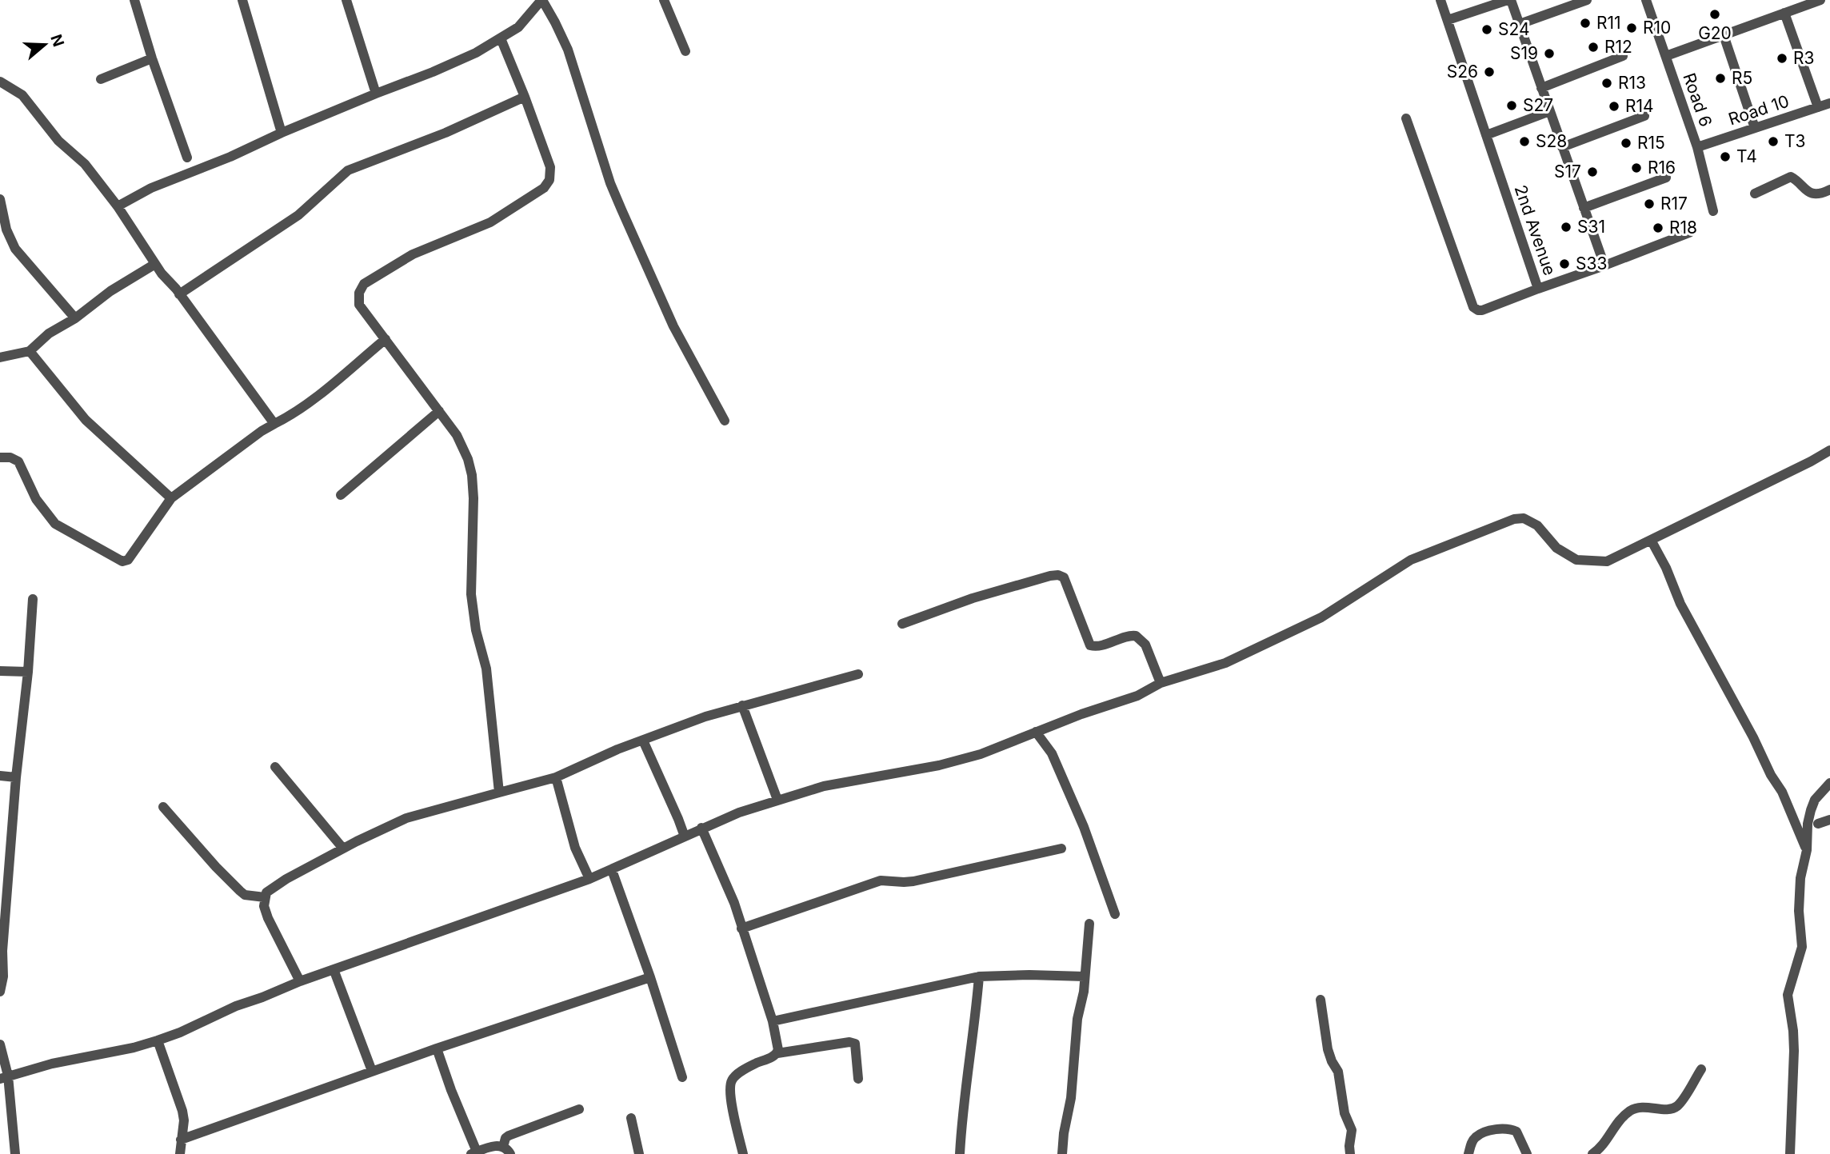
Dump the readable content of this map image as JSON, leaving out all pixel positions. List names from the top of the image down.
{
  "streets": {
    "street": ["Road 6", "Road 10", "2nd Avenue"]
  },
  "crossings": [
    ["Road 6", "Road 10"]
  ],
  "places": [
    "G20",
    "R11",
    "R10",
    "S24",
    "R12",
    "S19",
    "R3",
    "S26",
    "R5",
    "R13",
    "S27",
    "R14",
    "S28",
    "T3",
    "R15",
    "T4",
    "R16",
    "S17",
    "R17",
    "S31",
    "R18",
    "S33"
  ],
  "north": "right"
}
